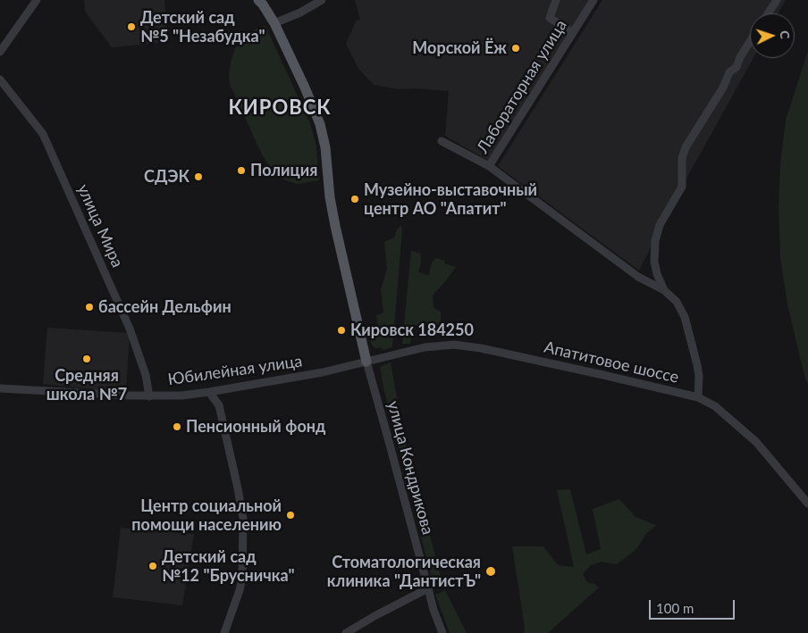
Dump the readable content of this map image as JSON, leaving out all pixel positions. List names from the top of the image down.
{
  "streets": {
    "street": [
      "Лабораторная улица",
      "улица Мира",
      "Апатитовое шоссе",
      "Юбилейная улица",
      "улица Кондрикова"
    ]
  },
  "crossings": [
    ["Лабораторная улица", "Апатитовое шоссе"],
    ["улица Мира", "Юбилейная улица"],
    ["Апатитовое шоссе", "Юбилейная улица"],
    ["Апатитовое шоссе", "улица Кондрикова"],
    ["Юбилейная улица", "улица Кондрикова"]
  ],
  "districts": ["КИРОВСК"],
  "places": [
    "Детский сад №5 \"Незабудка\"",
    "Морской Ёж",
    "Полиция",
    "СДЭК",
    "Музейно-выставочный центр АО \"Апатит\"",
    "бассейн Дельфин",
    "Кировск 184250",
    "Средняя школа №7",
    "Пенсионный фонд",
    "Центр социальной помощи населению",
    "Детский сад №12 \"Брусничка\"",
    "Стоматологическая клиника \"ДантистЪ\""
  ],
  "scale_bar": "100 m",
  "north": "right"
}
